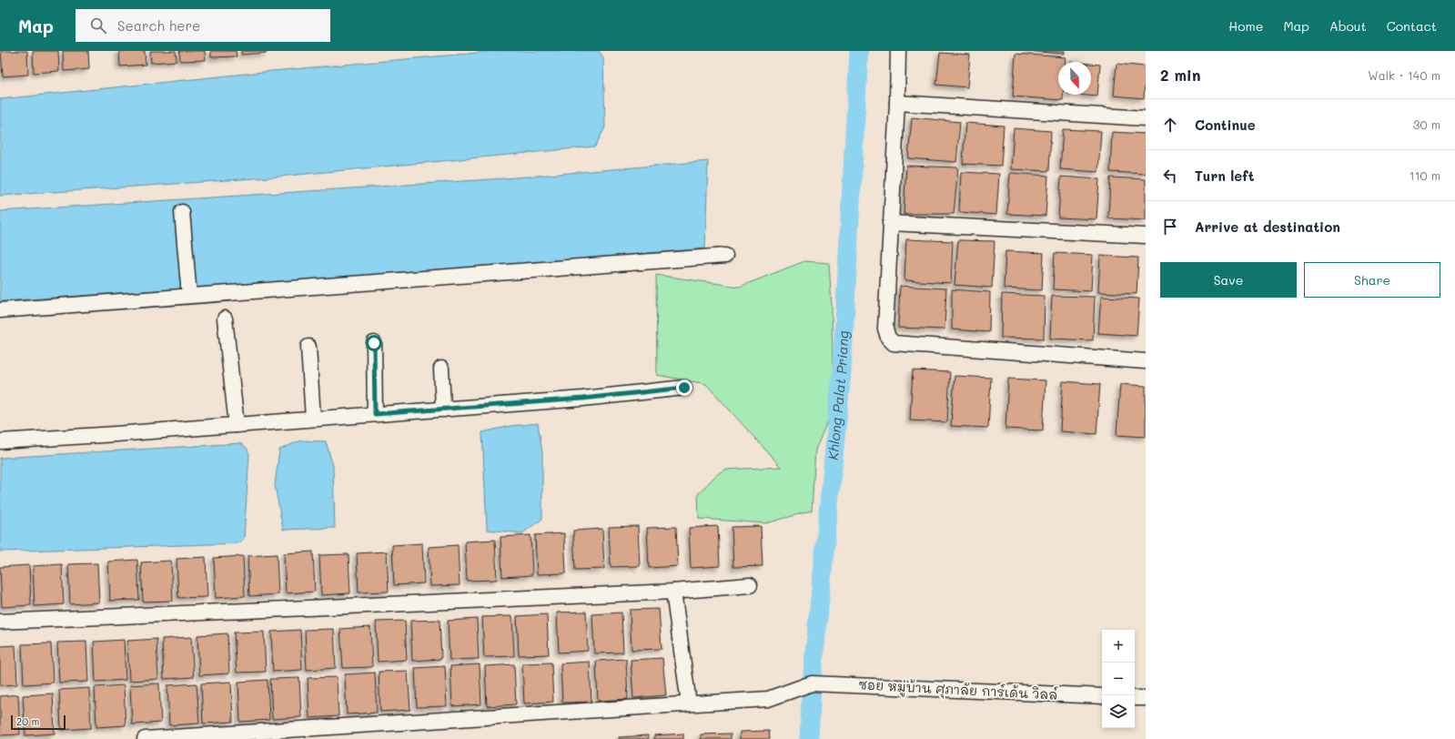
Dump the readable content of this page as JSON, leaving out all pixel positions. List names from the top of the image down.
{
  "streets": {
    "street": ["ซอย หมู่บ้าน ศุภาลัย การ์เด้น วิลล์"]
  },
  "water": ["Khlong Palat Priang"],
  "scale_bar": "20 m",
  "north": "bottom",
  "page": {
    "header": "Map",
    "search": "Search here",
    "nav": [
      "Home",
      "Map",
      "About",
      "Contact"
    ],
    "heading": ["2 min", "Walk · 140 m"],
    "list": [
      ["Continue", "30 m"],
      ["Turn left", "110 m"],
      "Arrive at destination"
    ],
    "buttons": ["Save", "Share"],
    "map_buttons": ["+", "−"],
    "scale": "20 m"
  }
}
